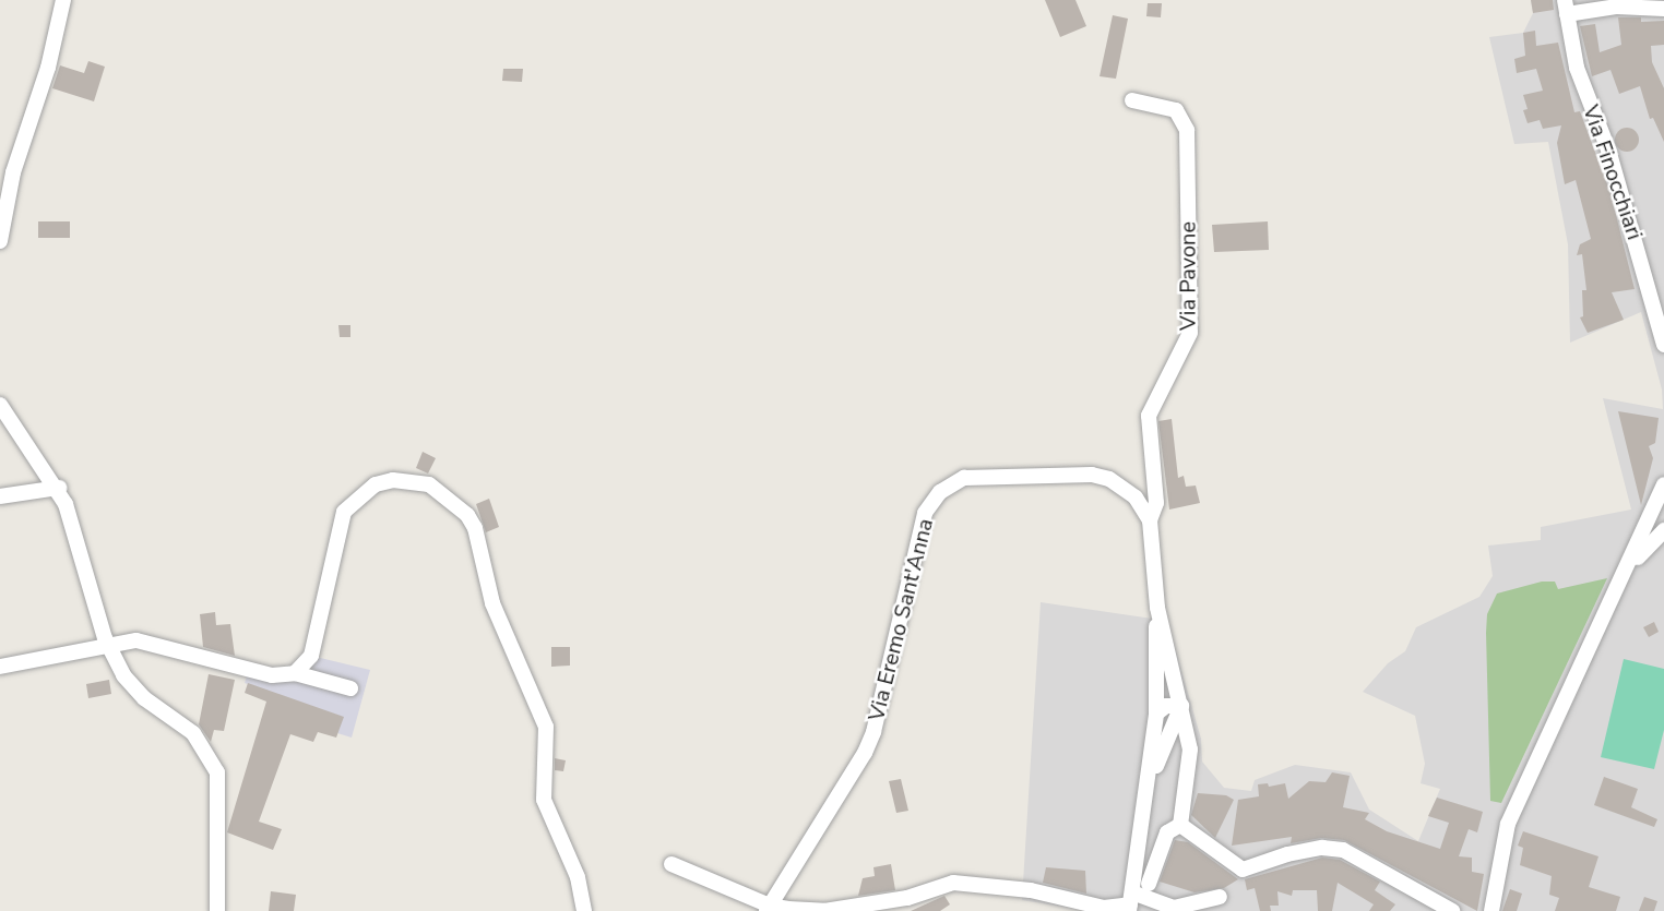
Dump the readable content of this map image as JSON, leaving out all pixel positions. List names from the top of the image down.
{
  "streets": {
    "street": ["Via Finocchiari", "Via Pavone", "Via Eremo Sant'Anna"]
  },
  "crossings": [
    ["Via Pavone", "Via Eremo Sant'Anna"]
  ]
}
